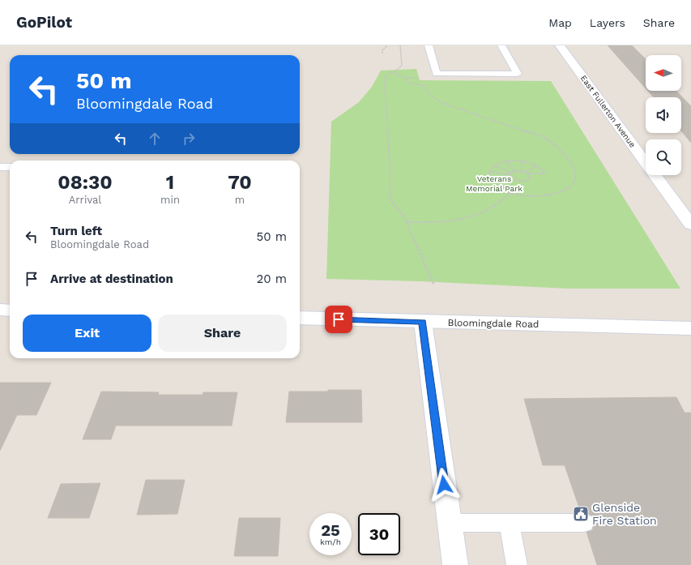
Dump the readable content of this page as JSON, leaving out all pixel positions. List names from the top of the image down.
{
  "streets": {
    "street": ["East Fullerton Avenue", "Bloomingdale Road"]
  },
  "parks": ["Veterans Memorial Park"],
  "places": {
    "public building": ["Glenside Fire Station"]
  },
  "north": "left",
  "page": {
    "header": "GoPilot",
    "nav": ["Map", "Layers", "Share"],
    "turn": ["50 m", "Bloomingdale Road"],
    "eta": [
      "08:30",
      "Arrival",
      "1",
      "min",
      "70",
      "m"
    ],
    "list": [
      {
        "name": "Turn left",
        "note": "Bloomingdale Road",
        "value": "50 m"
      },
      {
        "name": "Arrive at destination",
        "value": "20 m"
      }
    ],
    "buttons": ["Exit", "Share"],
    "speed": "25 km/h",
    "limit": "30"
  }
}
